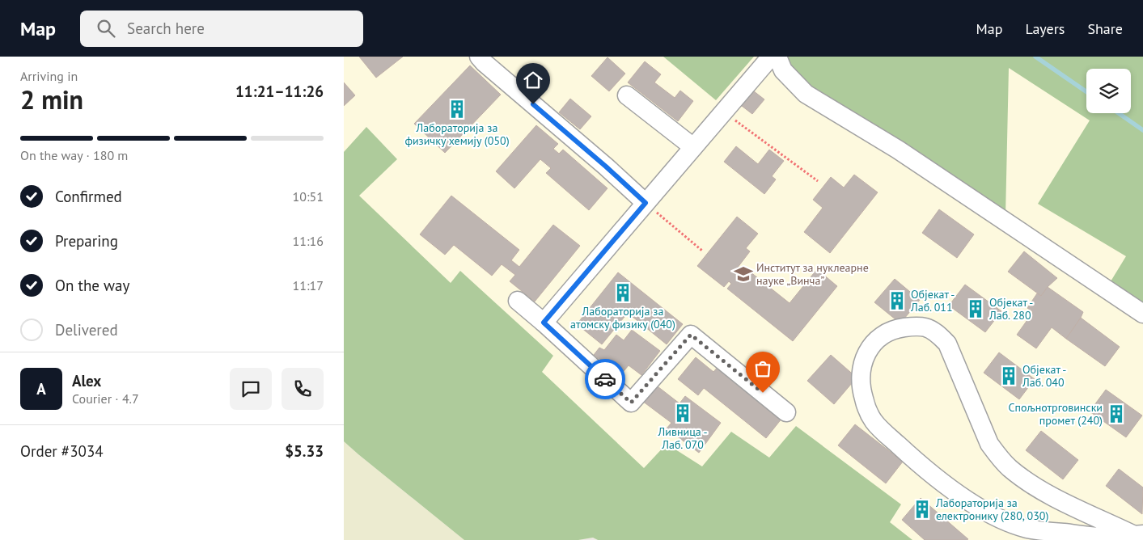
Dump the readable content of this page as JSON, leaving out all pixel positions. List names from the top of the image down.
{
  "places": {
    "building": [
      "Лабораторија за физичку хемију (050)",
      "Лабораторија за атомску физику (040)",
      "Објекат - Лаб. 011",
      "Објекат - Лаб. 280",
      "Објекат - Лаб. 040",
      "Ливница - Лаб. 070",
      "Спољнотрговински промет (240)",
      "Лабораторија за електронику (280, 030)"
    ],
    "school or university": ["Институт за нуклеарне науке „Винча”"]
  },
  "page": {
    "header": "Map",
    "search": "Search here",
    "nav": ["Map", "Layers", "Share"],
    "heading": ["2 min", "Arriving in", "11:21–11:26"],
    "panel": [
      "Alex",
      "Courier · 4.7",
      "Order #3034",
      "$5.33"
    ],
    "bar": "On the way · 180 m",
    "list": [
      ["Confirmed", "10:51"],
      ["Preparing", "11:16"],
      ["On the way", "11:17"],
      "Delivered"
    ],
    "round": "A"
  }
}
